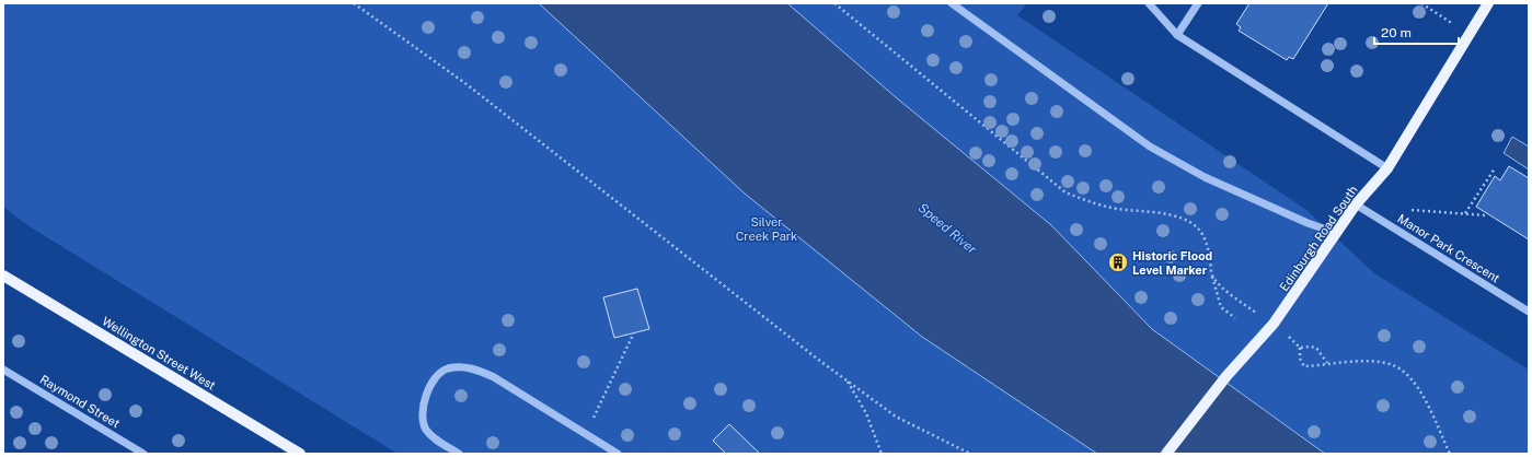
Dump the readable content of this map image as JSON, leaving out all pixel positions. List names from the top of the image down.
{
  "streets": {
    "main road": ["Edinburgh Road South", "Wellington Street West"],
    "street": ["Manor Park Crescent", "Raymond Street"]
  },
  "crossings": [
    ["Edinburgh Road South", "Manor Park Crescent"]
  ],
  "water": ["Speed River"],
  "parks": ["Silver Creek Park"],
  "places": {
    "building": ["Historic Flood Level Marker"]
  },
  "scale_bar": "20 m"
}
